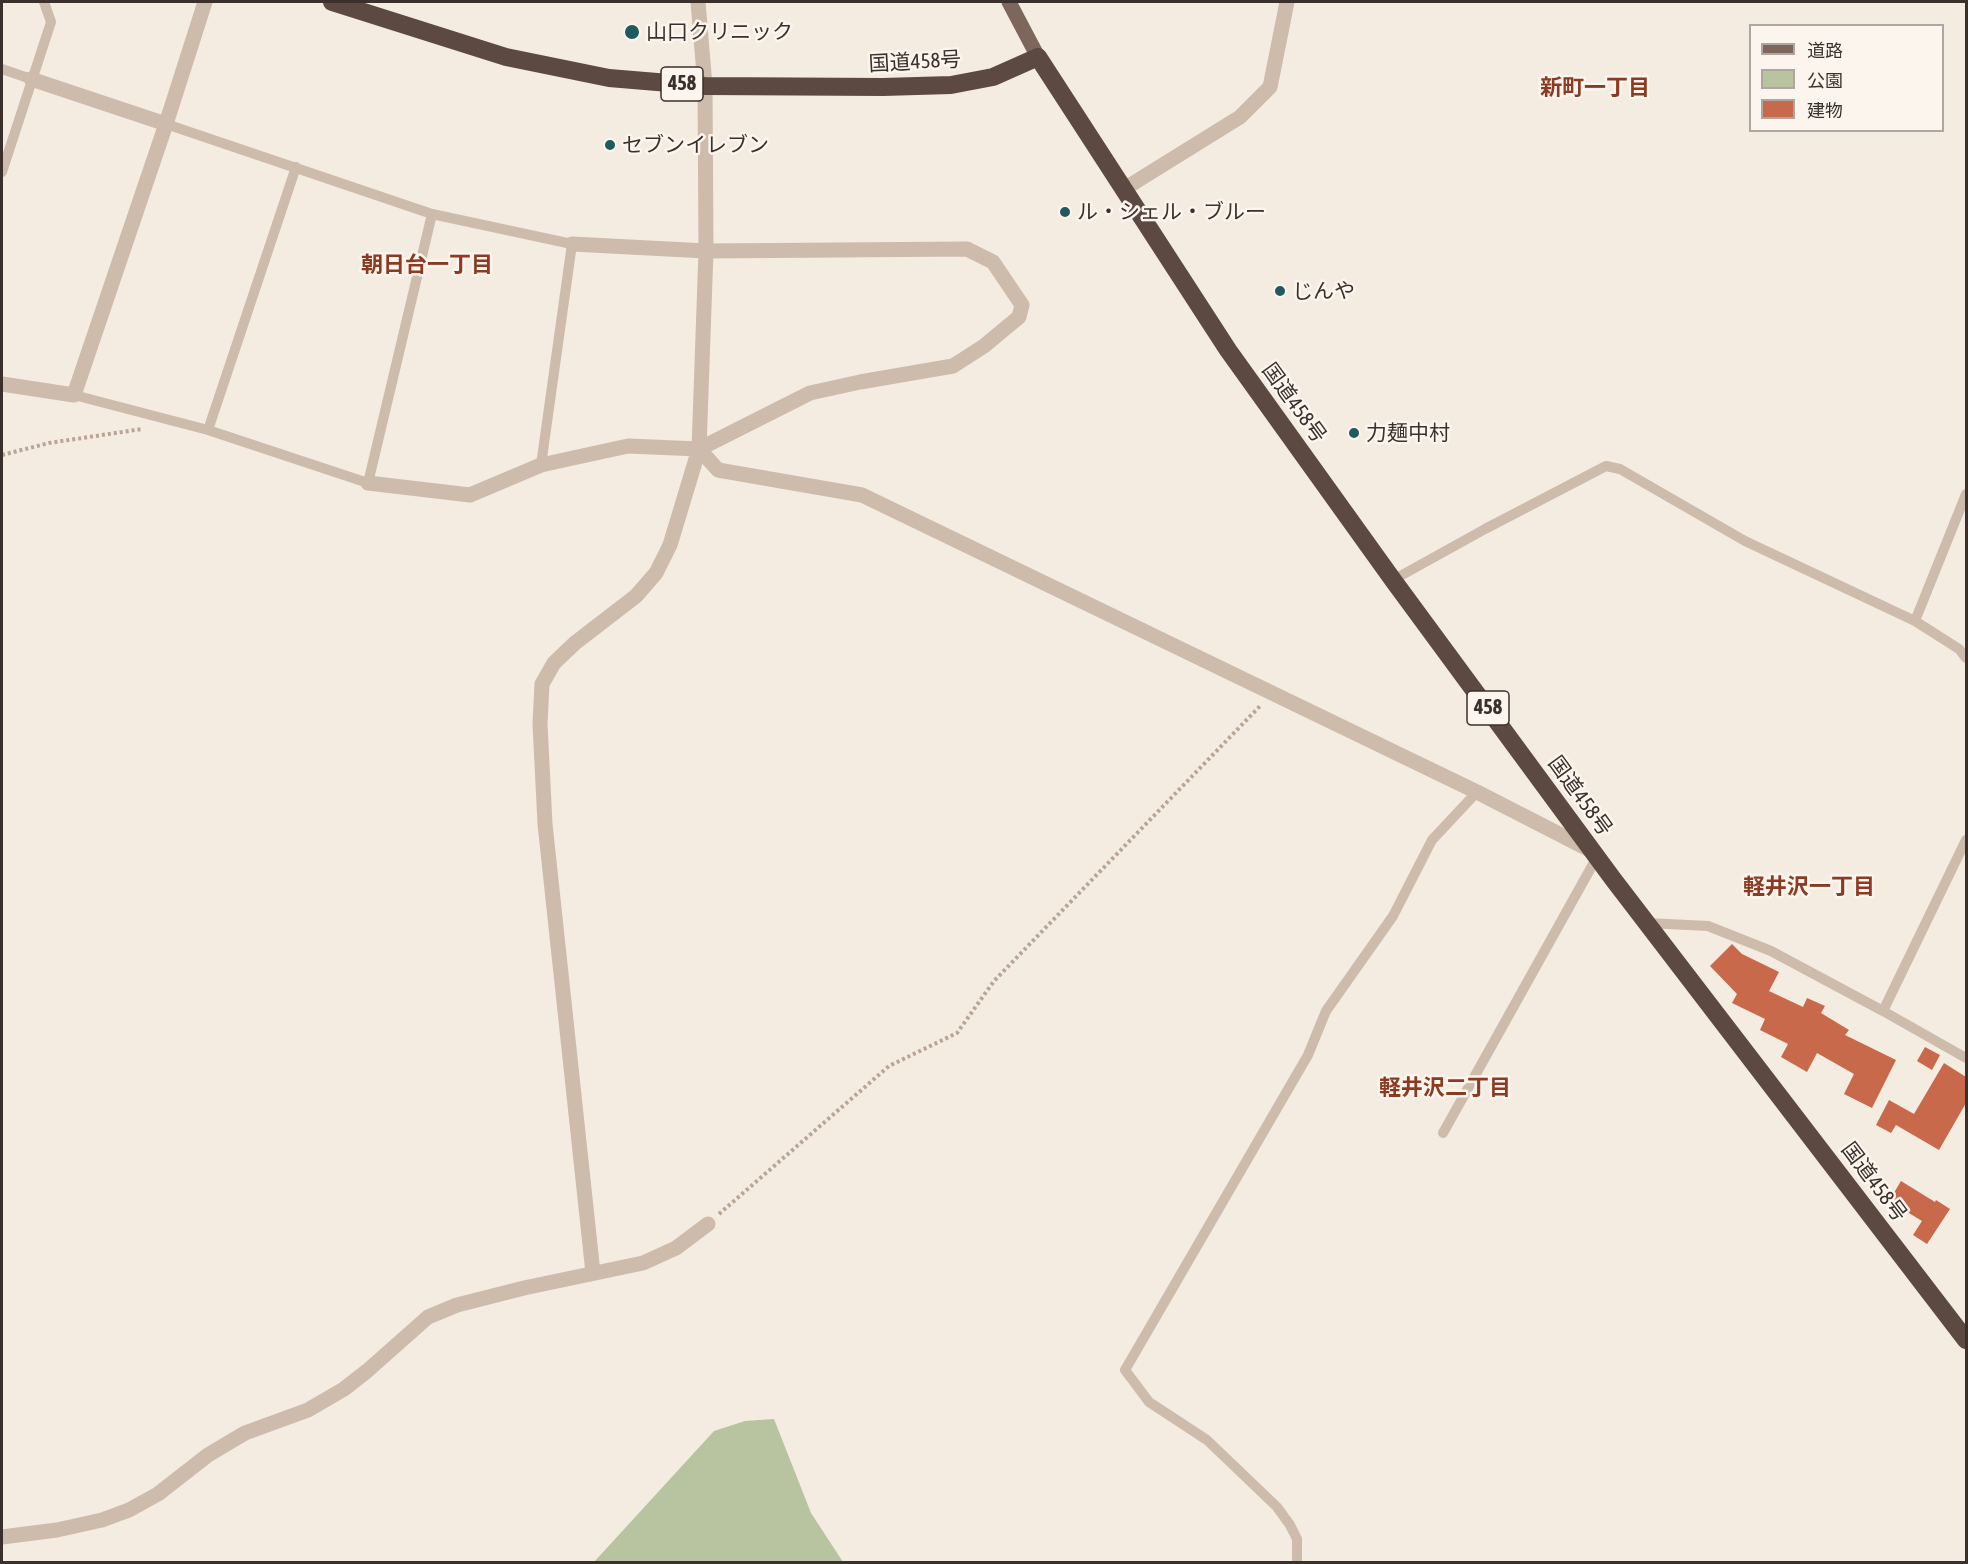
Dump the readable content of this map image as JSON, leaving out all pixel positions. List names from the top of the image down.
{
  "streets": {
    "highway": ["国道458号", "458"]
  },
  "districts": [
    "新町一丁目",
    "朝日台一丁目",
    "軽井沢一丁目",
    "軽井沢二丁目"
  ],
  "places": [
    "山口クリニック",
    "セブンイレブン",
    "ル・シェル・ブルー",
    "じんや",
    "力麺中村"
  ],
  "legend": ["道路", "公園", "建物"]
}
